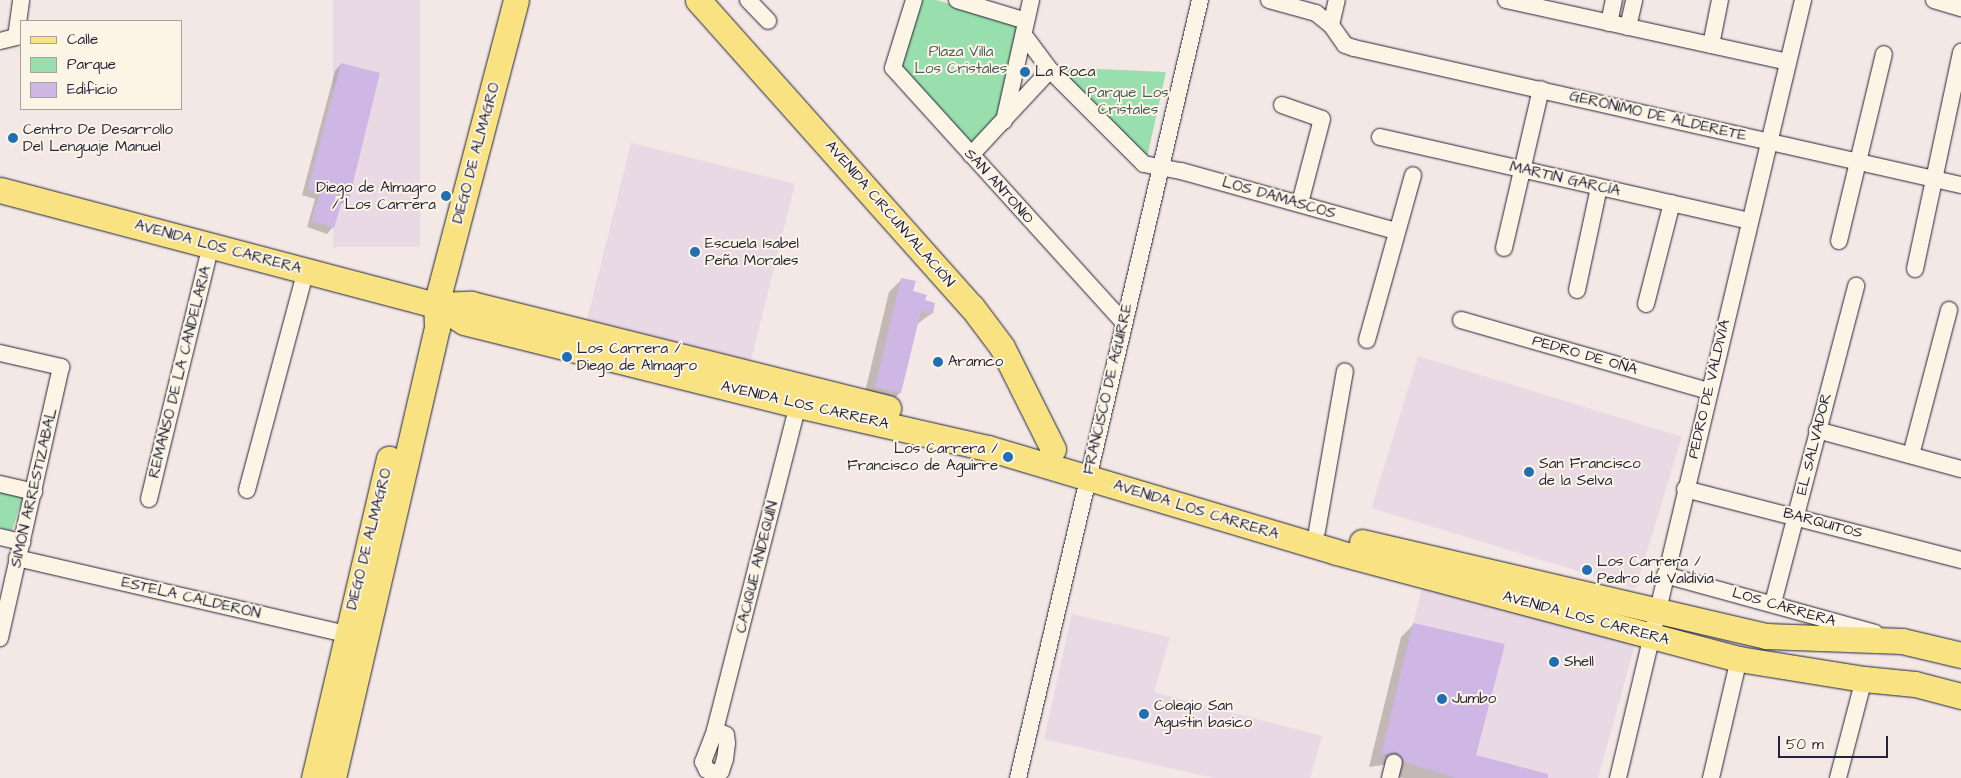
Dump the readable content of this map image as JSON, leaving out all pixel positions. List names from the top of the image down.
{
  "streets": {
    "main road": ["DIEGO DE ALMAGRO", "AVENIDA CIRCUNVALACIÓN", "AVENIDA LOS CARRERA"],
    "street": [
      "GERÓNIMO DE ALDERETE",
      "MARTIN GARCÍA",
      "SAN ANTONIO",
      "LOS DAMASCOS",
      "PEDRO DE OÑA",
      "REMANSO DE LA CANDELARIA",
      "FRANCISCO DE AGUIRRE",
      "PEDRO DE VALDIVIA",
      "EL SALVADOR",
      "SIMÓN ARRESTIZABAL",
      "BARQUITOS",
      "CACIQUE ANDEQUÍN",
      "ESTELA CALDERÓN",
      "LOS CARRERA"
    ]
  },
  "crossings": [
    ["GERÓNIMO DE ALDERETE", "PEDRO DE VALDIVIA"],
    ["DIEGO DE ALMAGRO", "AVENIDA LOS CARRERA"],
    ["DIEGO DE ALMAGRO", "ESTELA CALDERÓN"],
    ["MARTIN GARCÍA", "PEDRO DE VALDIVIA"],
    ["SAN ANTONIO", "FRANCISCO DE AGUIRRE"],
    ["LOS DAMASCOS", "FRANCISCO DE AGUIRRE"],
    ["AVENIDA CIRCUNVALACIÓN", "AVENIDA LOS CARRERA"],
    ["AVENIDA LOS CARRERA", "REMANSO DE LA CANDELARIA"],
    ["AVENIDA LOS CARRERA", "FRANCISCO DE AGUIRRE"],
    ["AVENIDA LOS CARRERA", "PEDRO DE VALDIVIA"],
    ["AVENIDA LOS CARRERA", "CACIQUE ANDEQUÍN"],
    ["AVENIDA LOS CARRERA", "LOS CARRERA"],
    ["PEDRO DE OÑA", "PEDRO DE VALDIVIA"],
    ["PEDRO DE VALDIVIA", "BARQUITOS"],
    ["PEDRO DE VALDIVIA", "LOS CARRERA"],
    ["EL SALVADOR", "BARQUITOS"],
    ["EL SALVADOR", "LOS CARRERA"],
    ["SIMÓN ARRESTIZABAL", "ESTELA CALDERÓN"]
  ],
  "parks": ["Plaza Villa Los Cristales", "Parque Los Cristales"],
  "places": [
    "La Roca",
    "Centro De Desarrollo Del Lenguaje Manuel",
    "Diego de Almagro / Los Carrera",
    "Escuela Isabel Peña Morales",
    "Los Carrera / Diego de Almagro",
    "Aramco",
    "Los Carrera / Francisco de Aguirre",
    "San Francisco de la Selva",
    "Los Carrera / Pedro de Valdivia",
    "Shell",
    "Jumbo",
    "Colegio San Agustin basico"
  ],
  "legend": ["Calle", "Parque", "Edificio"],
  "scale_bar": "50 m"
}
